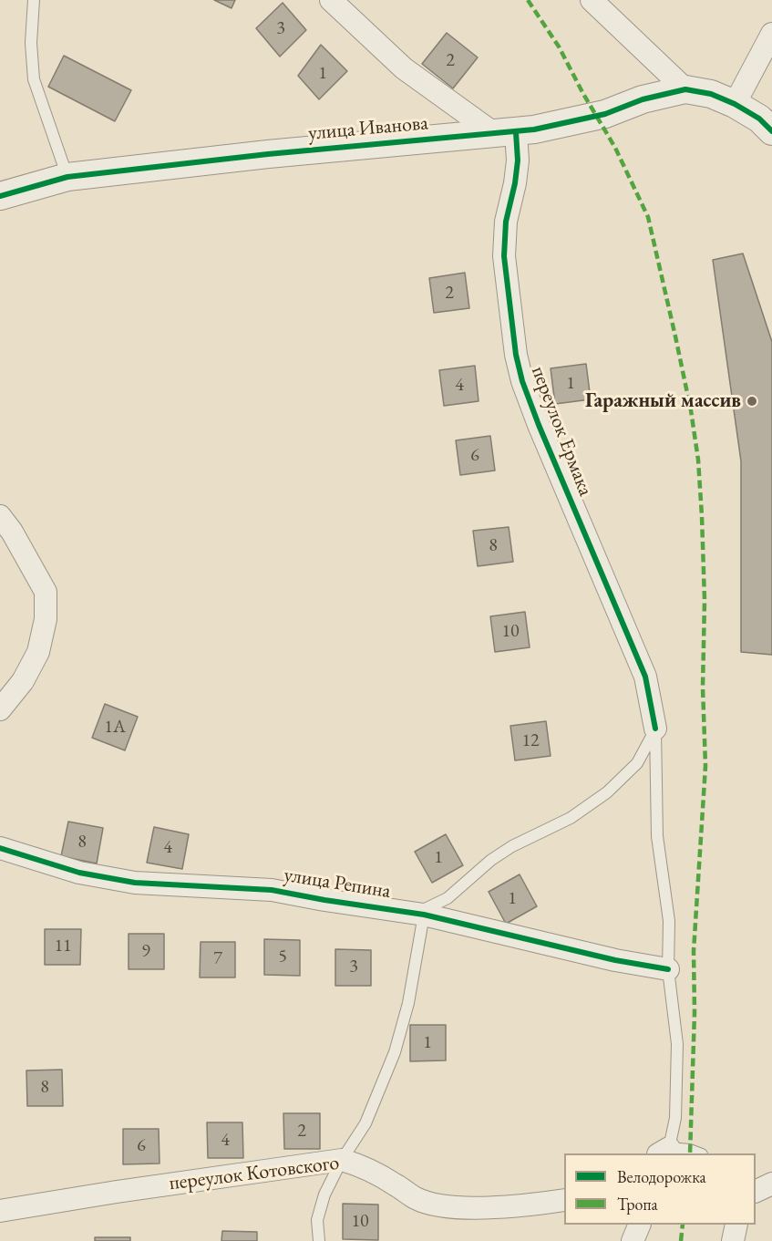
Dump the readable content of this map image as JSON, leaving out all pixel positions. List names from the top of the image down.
{
  "streets": {
    "street": [
      "улица Иванова",
      "переулок Ермака",
      "улица Репина",
      "переулок Котовского"
    ]
  },
  "crossings": [
    ["улица Иванова", "переулок Ермака"]
  ],
  "places": ["Гаражный массив"],
  "house_numbers": [
    "3",
    "2",
    "1",
    "2",
    "1",
    "4",
    "6",
    "8",
    "10",
    "1А",
    "12",
    "8",
    "4",
    "1",
    "1",
    "11",
    "9",
    "5",
    "7",
    "3",
    "1",
    "8",
    "2",
    "4",
    "6",
    "10"
  ],
  "legend": ["Велодорожка", "Тропа"]
}
